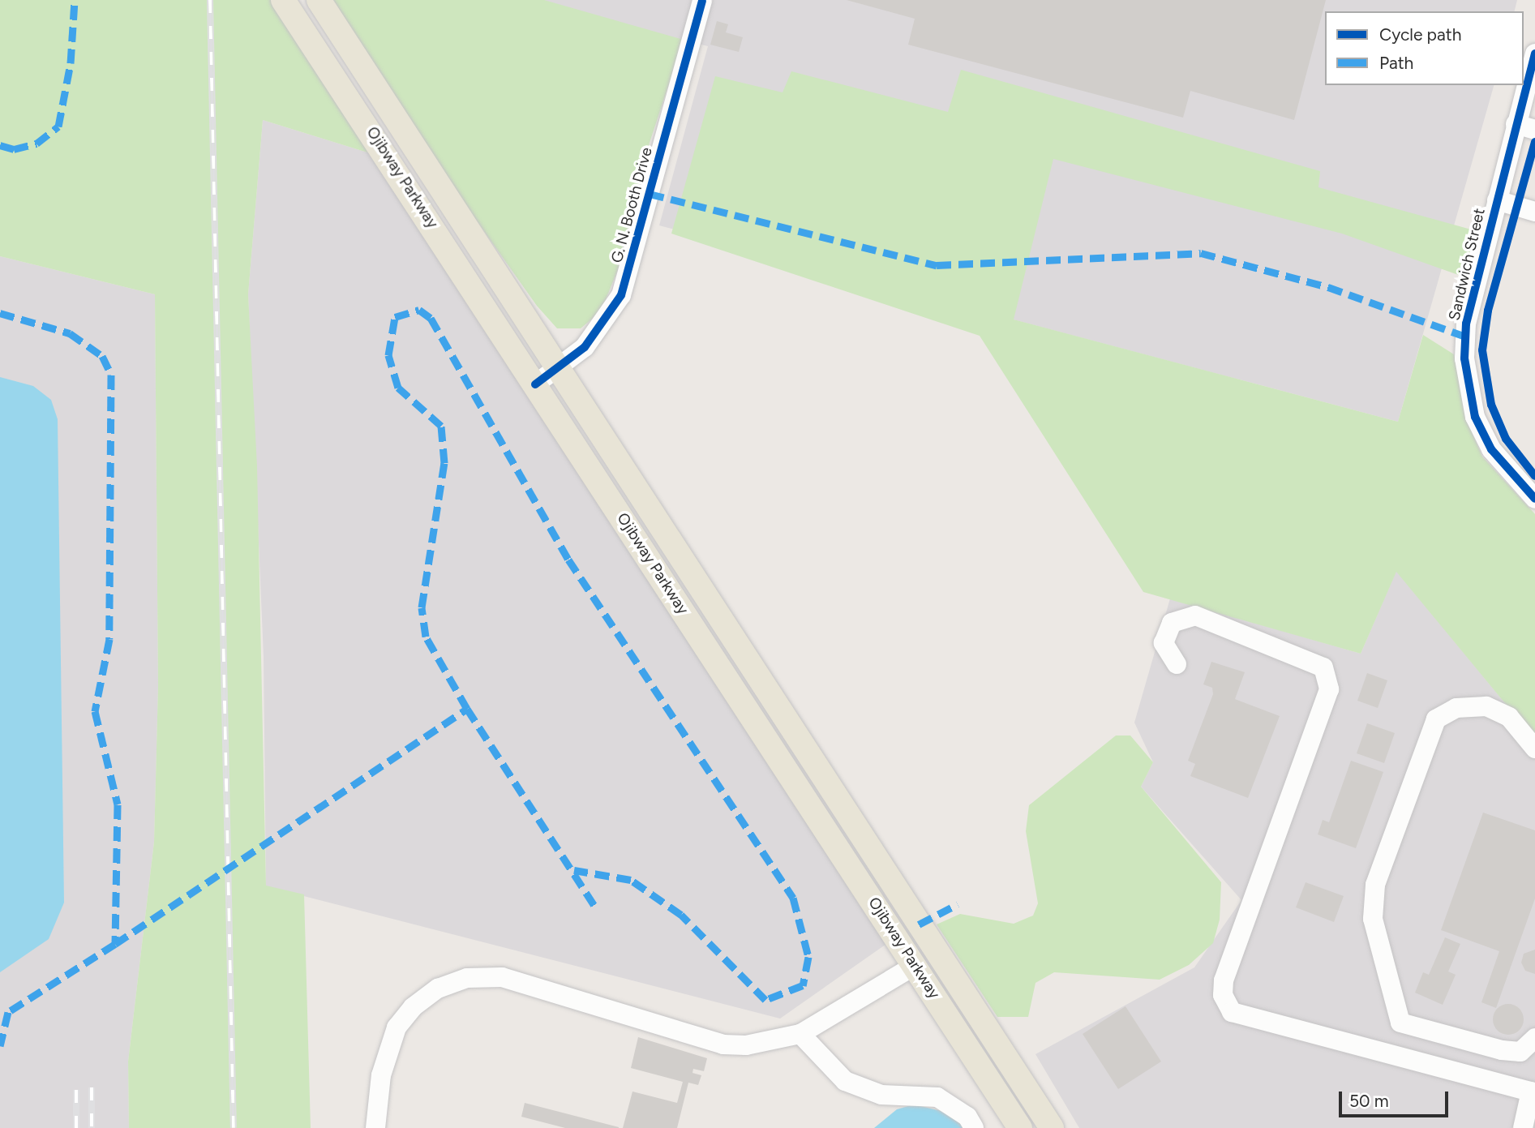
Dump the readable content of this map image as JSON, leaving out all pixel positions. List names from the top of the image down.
{
  "streets": {
    "main road": ["Ojibway Parkway"],
    "street": ["G. N. Booth Drive", "Sandwich Street"]
  },
  "crossings": [
    ["Ojibway Parkway", "G. N. Booth Drive"]
  ],
  "legend": ["Cycle path", "Path"],
  "scale_bar": "50 m"
}
